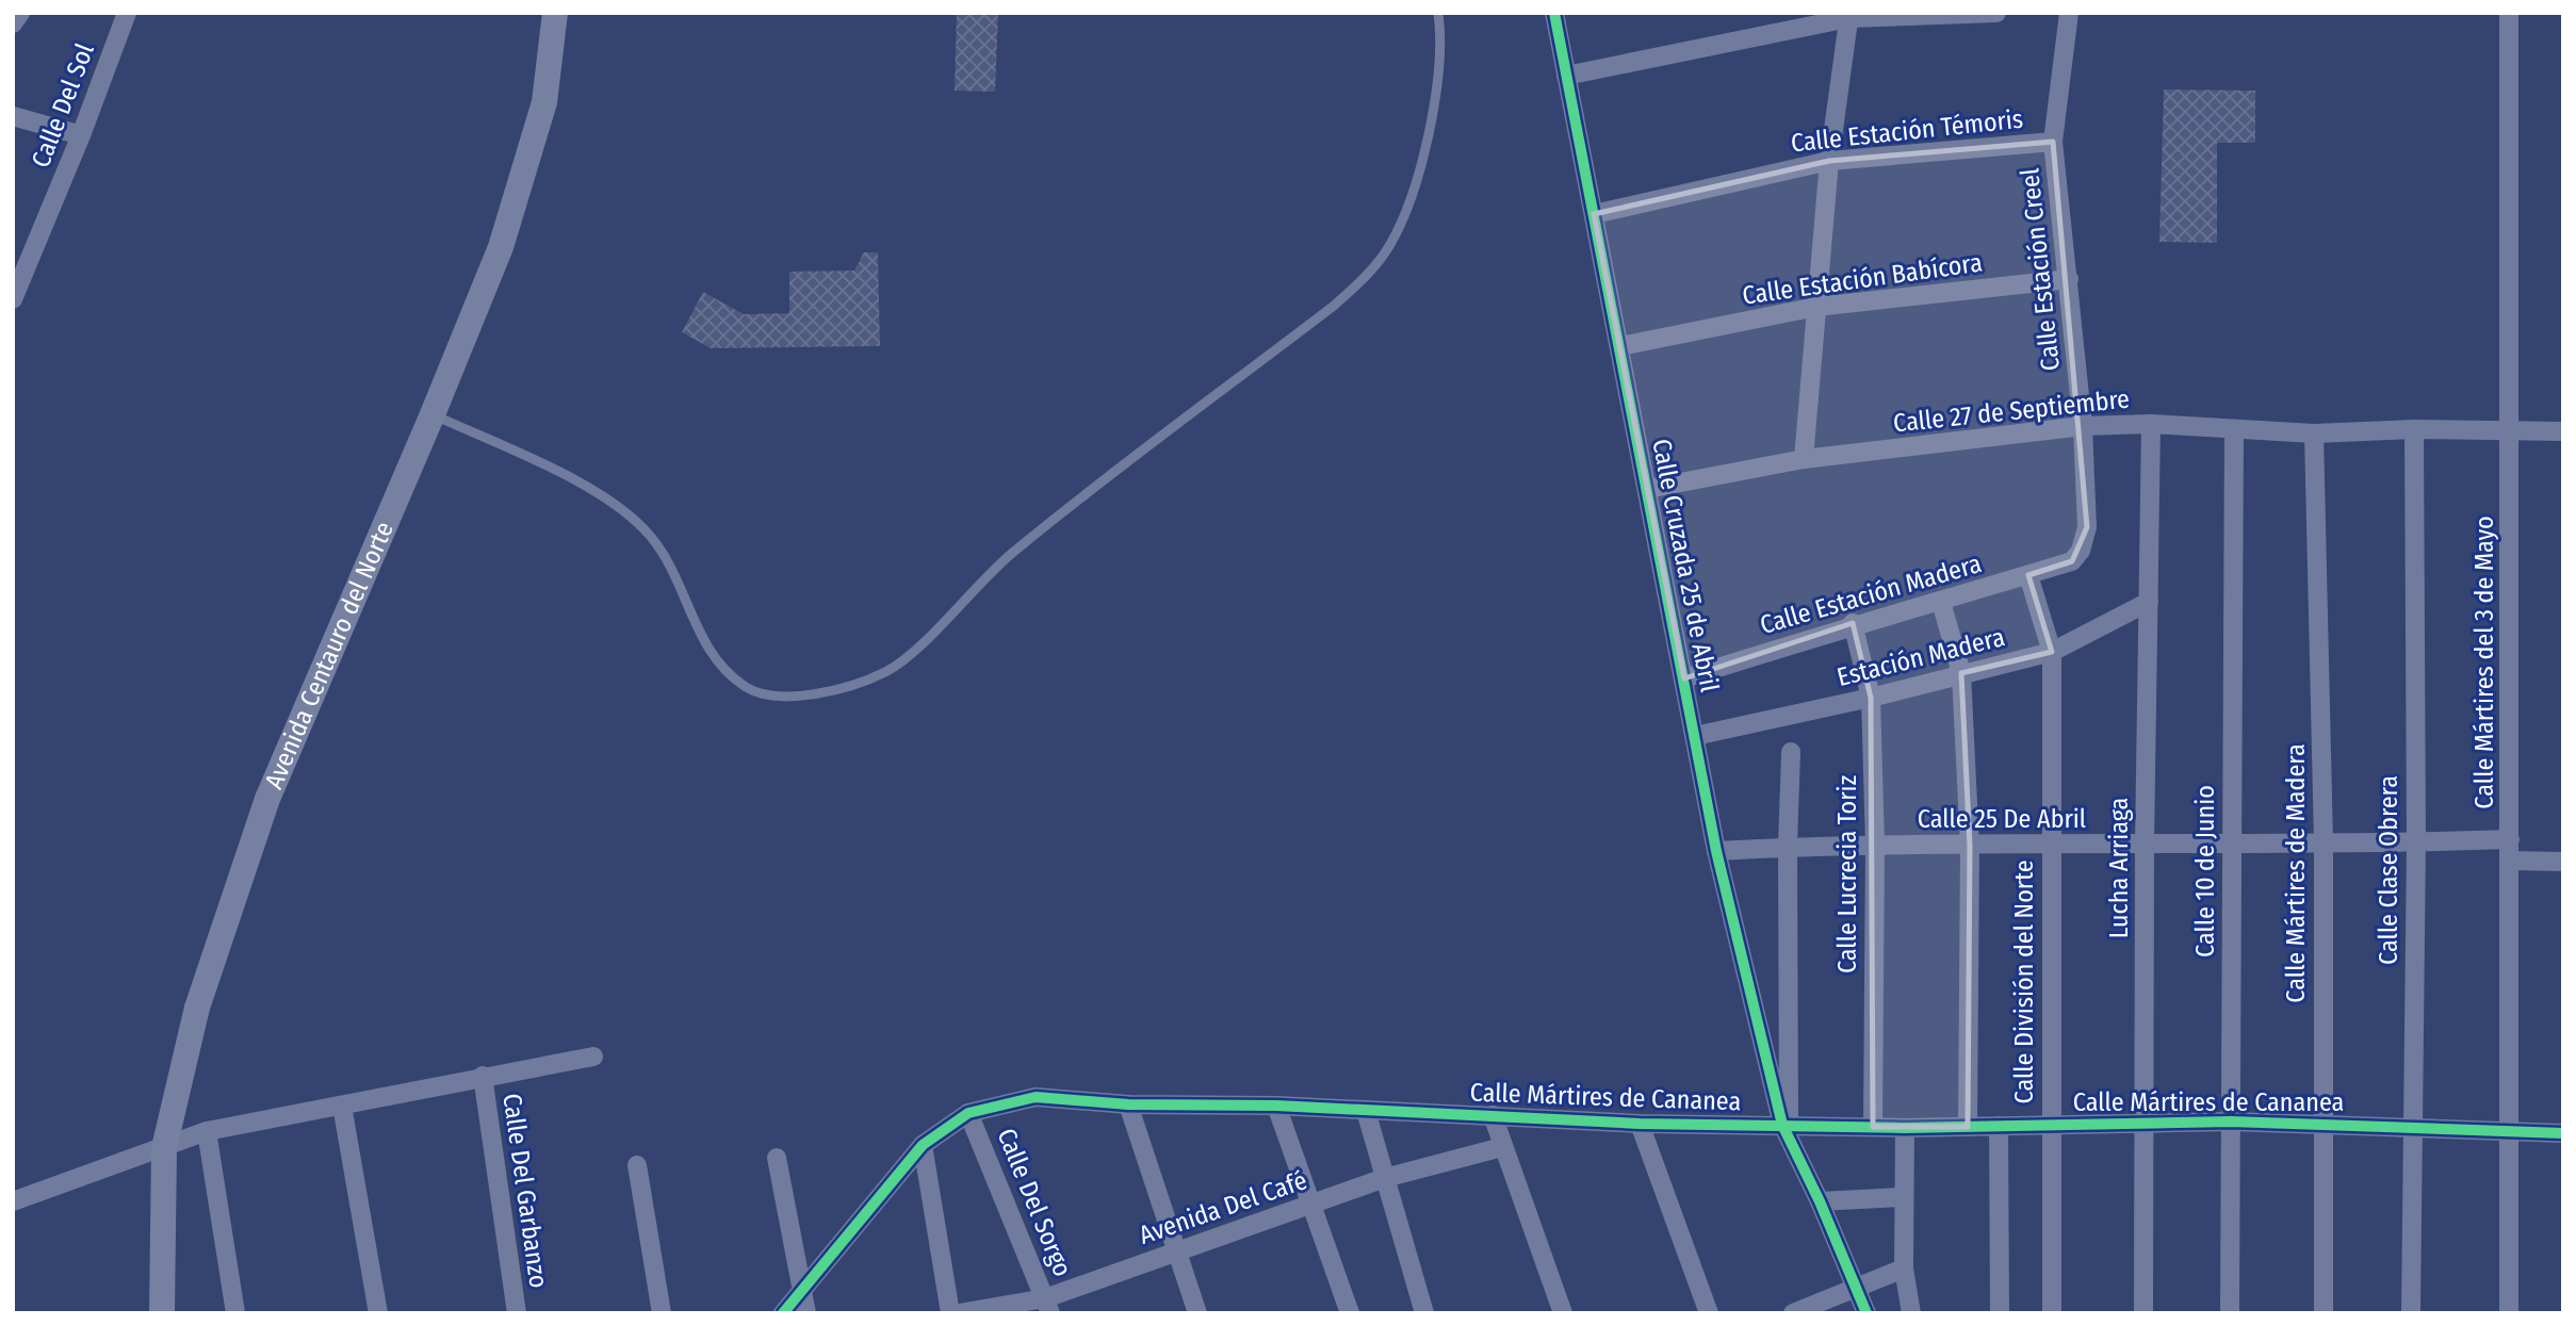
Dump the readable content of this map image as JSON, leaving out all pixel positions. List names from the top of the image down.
{
  "streets": {
    "main road": ["Avenida Centauro del Norte"],
    "street": [
      "Calle Del Sol",
      "Calle Estación Témoris",
      "Calle Estación Creel",
      "Calle Estación Babícora",
      "Calle 27 de Septiembre",
      "Calle Cruzada 25 de Abril",
      "Calle Estación Madera",
      "Estación Madera",
      "Calle Mártires del 3 de Mayo",
      "Calle 25 De Abril",
      "Lucha Arriaga",
      "Calle Clase Obrera",
      "Calle 10 de Junio",
      "Calle Mártires de Madera",
      "Calle Lucrecia Toriz",
      "Calle División del Norte",
      "Calle Mártires de Cananea",
      "Calle Del Garbanzo",
      "Calle Del Sorgo",
      "Avenida Del Café"
    ]
  },
  "crossings": [
    ["Calle Estación Témoris", "Calle Estación Creel"],
    ["Calle Estación Témoris", "Calle Cruzada 25 de Abril"],
    ["Calle Estación Creel", "Calle Estación Babícora"],
    ["Calle Estación Creel", "Calle 27 de Septiembre"],
    ["Calle Estación Creel", "Calle Estación Madera"],
    ["Calle Estación Babícora", "Calle Cruzada 25 de Abril"],
    ["Calle 27 de Septiembre", "Calle Cruzada 25 de Abril"],
    ["Calle 27 de Septiembre", "Calle Mártires del 3 de Mayo"],
    ["Calle 27 de Septiembre", "Lucha Arriaga"],
    ["Calle 27 de Septiembre", "Calle Clase Obrera"],
    ["Calle 27 de Septiembre", "Calle 10 de Junio"],
    ["Calle 27 de Septiembre", "Calle Mártires de Madera"],
    ["Calle Cruzada 25 de Abril", "Calle Estación Madera"],
    ["Calle Cruzada 25 de Abril", "Estación Madera"],
    ["Calle Cruzada 25 de Abril", "Calle 25 De Abril"],
    ["Calle Cruzada 25 de Abril", "Calle Mártires de Cananea"],
    ["Calle Estación Madera", "Calle Lucrecia Toriz"],
    ["Calle Estación Madera", "Calle División del Norte"],
    ["Estación Madera", "Lucha Arriaga"],
    ["Estación Madera", "Calle Lucrecia Toriz"],
    ["Estación Madera", "Calle División del Norte"],
    ["Calle Mártires del 3 de Mayo", "Calle 25 De Abril"],
    ["Calle Mártires del 3 de Mayo", "Calle Mártires de Cananea"],
    ["Calle 25 De Abril", "Lucha Arriaga"],
    ["Calle 25 De Abril", "Calle Clase Obrera"],
    ["Calle 25 De Abril", "Calle 10 de Junio"],
    ["Calle 25 De Abril", "Calle Mártires de Madera"],
    ["Calle 25 De Abril", "Calle Lucrecia Toriz"],
    ["Calle 25 De Abril", "Calle División del Norte"],
    ["Lucha Arriaga", "Calle Mártires de Cananea"],
    ["Calle Clase Obrera", "Calle Mártires de Cananea"],
    ["Calle 10 de Junio", "Calle Mártires de Cananea"],
    ["Calle Mártires de Madera", "Calle Mártires de Cananea"],
    ["Calle Lucrecia Toriz", "Calle Mártires de Cananea"],
    ["Calle División del Norte", "Calle Mártires de Cananea"],
    ["Calle Mártires de Cananea", "Calle Del Sorgo"],
    ["Calle Del Sorgo", "Avenida Del Café"]
  ]
}
